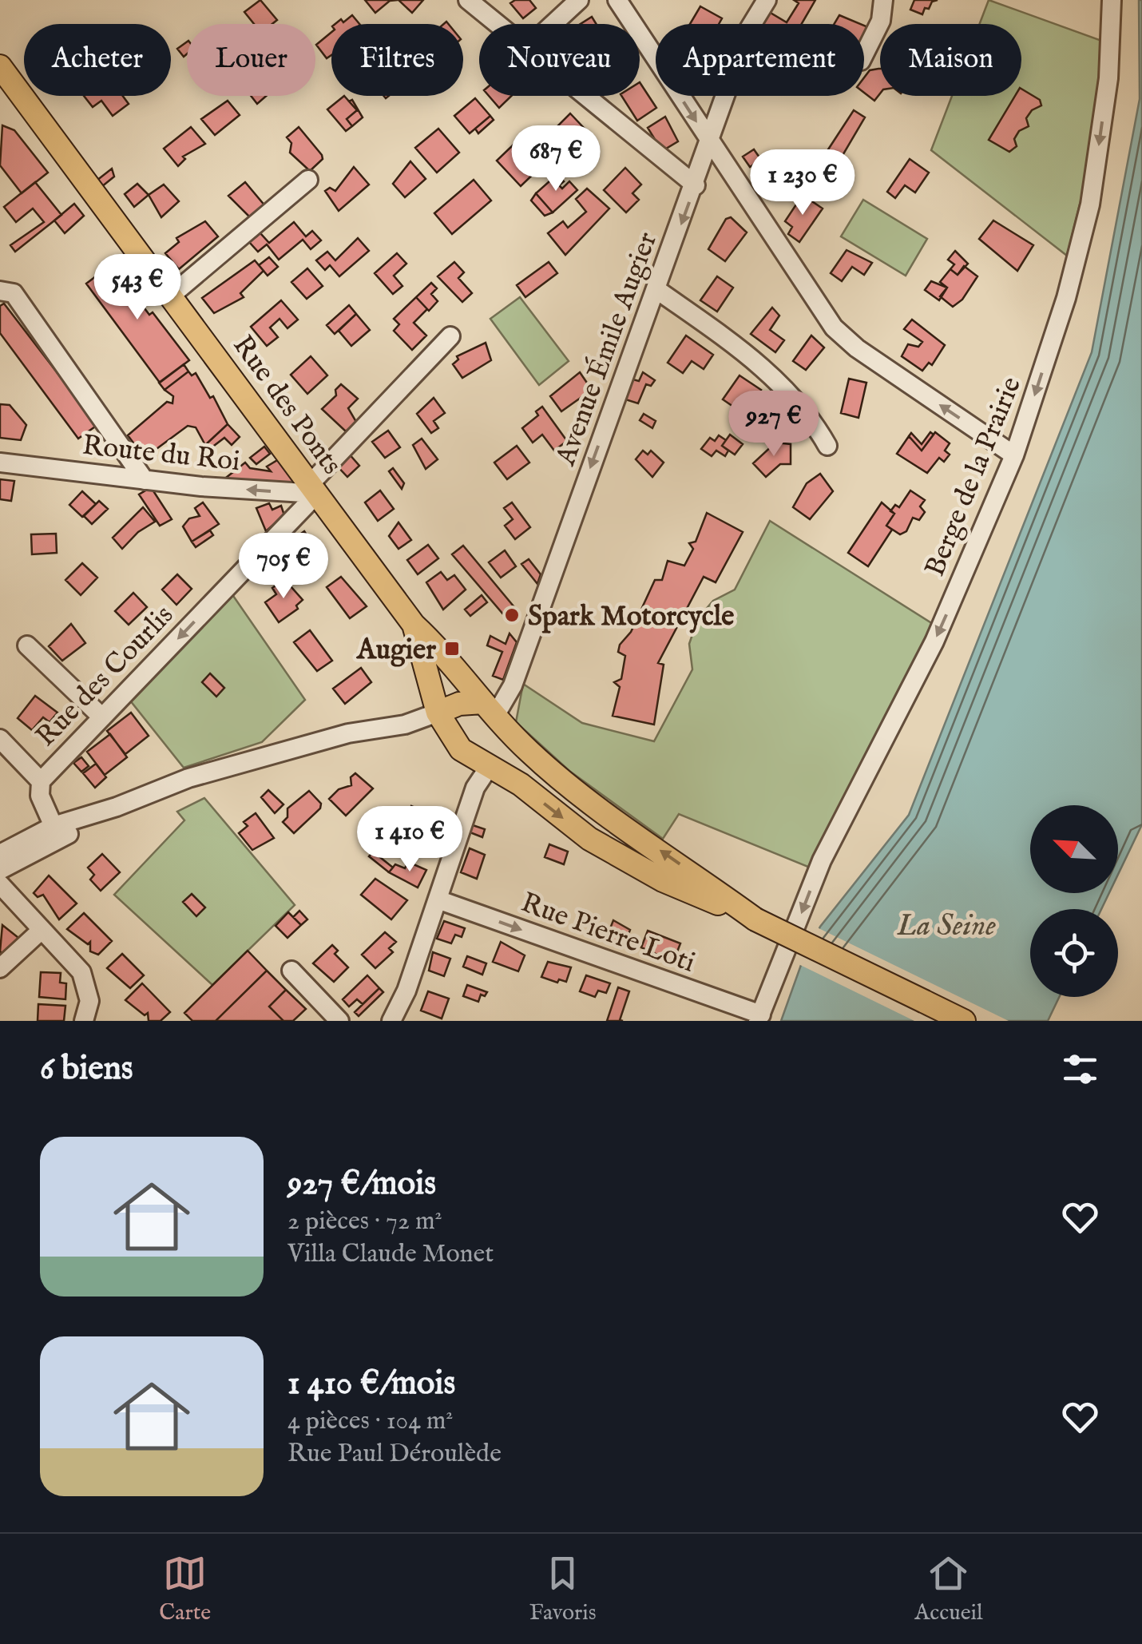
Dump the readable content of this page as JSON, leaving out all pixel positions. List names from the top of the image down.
{
  "streets": {
    "main road": ["Rue des Ponts"],
    "street": [
      "Avenue Émile Augier",
      "Route du Roi",
      "Berge de la Prairie",
      "Rue des Courlis",
      "Rue Pierre Loti"
    ]
  },
  "crossings": [
    ["Avenue Émile Augier", "Rue des Ponts"],
    ["Rue des Ponts", "Route du Roi"],
    ["Rue des Ponts", "Rue des Courlis"],
    ["Route du Roi", "Rue des Courlis"],
    ["Berge de la Prairie", "Rue Pierre Loti"]
  ],
  "one_way": [
    "Avenue Émile Augier",
    "Route du Roi",
    "Berge de la Prairie",
    "Rue des Courlis",
    "Rue Pierre Loti"
  ],
  "water": ["La Seine"],
  "places": {
    "other": ["Spark Motorcycle"],
    "transit": ["Augier"]
  },
  "north": "top left",
  "page": {
    "chip": [
      "Acheter",
      "Louer",
      "Filtres",
      "Nouveau",
      "Appartement",
      "Maison"
    ],
    "price": [
      "687 €",
      "1 230 €",
      "543 €",
      "927 €",
      "705 €",
      "1 410 €"
    ],
    "heading": "6 biens",
    "list": [
      {
        "name": "927 €/mois",
        "note": "2 pièces · 72 m² · Villa Claude Monet"
      },
      {
        "name": "1 410 €/mois",
        "note": "4 pièces · 104 m² · Rue Paul Déroulède"
      }
    ],
    "tabs": ["Carte", "Favoris", "Accueil"]
  }
}
